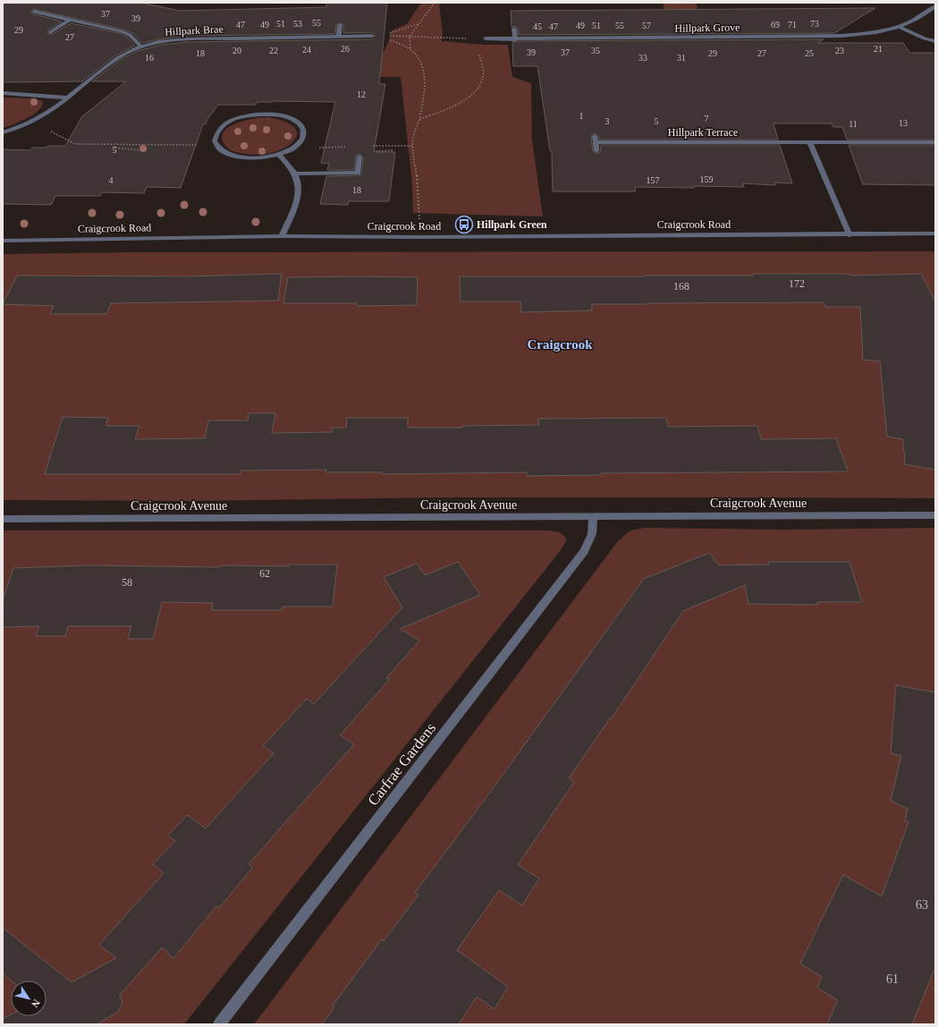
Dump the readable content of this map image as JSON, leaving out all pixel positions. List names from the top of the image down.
{
  "streets": {
    "street": [
      "Hillpark Grove",
      "Hillpark Brae",
      "Hillpark Terrace",
      "Craigcrook Road",
      "Craigcrook Avenue",
      "Carfrae Gardens"
    ]
  },
  "crossings": [
    ["Craigcrook Avenue", "Carfrae Gardens"]
  ],
  "districts": ["Craigcrook"],
  "places": {
    "bus stop": ["Hillpark Green"]
  },
  "house_numbers": [
    "37",
    "39",
    "55",
    "51",
    "53",
    "73",
    "47",
    "49",
    "69",
    "71",
    "49",
    "51",
    "55",
    "57",
    "45",
    "47",
    "29",
    "27",
    "26",
    "21",
    "24",
    "20",
    "22",
    "35",
    "23",
    "39",
    "37",
    "18",
    "29",
    "27",
    "25",
    "16",
    "33",
    "31",
    "12",
    "1",
    "7",
    "3",
    "5",
    "13",
    "11",
    "5",
    "159",
    "4",
    "157",
    "18",
    "172",
    "168",
    "62",
    "58",
    "63",
    "61"
  ],
  "north": "bottom right"
}
